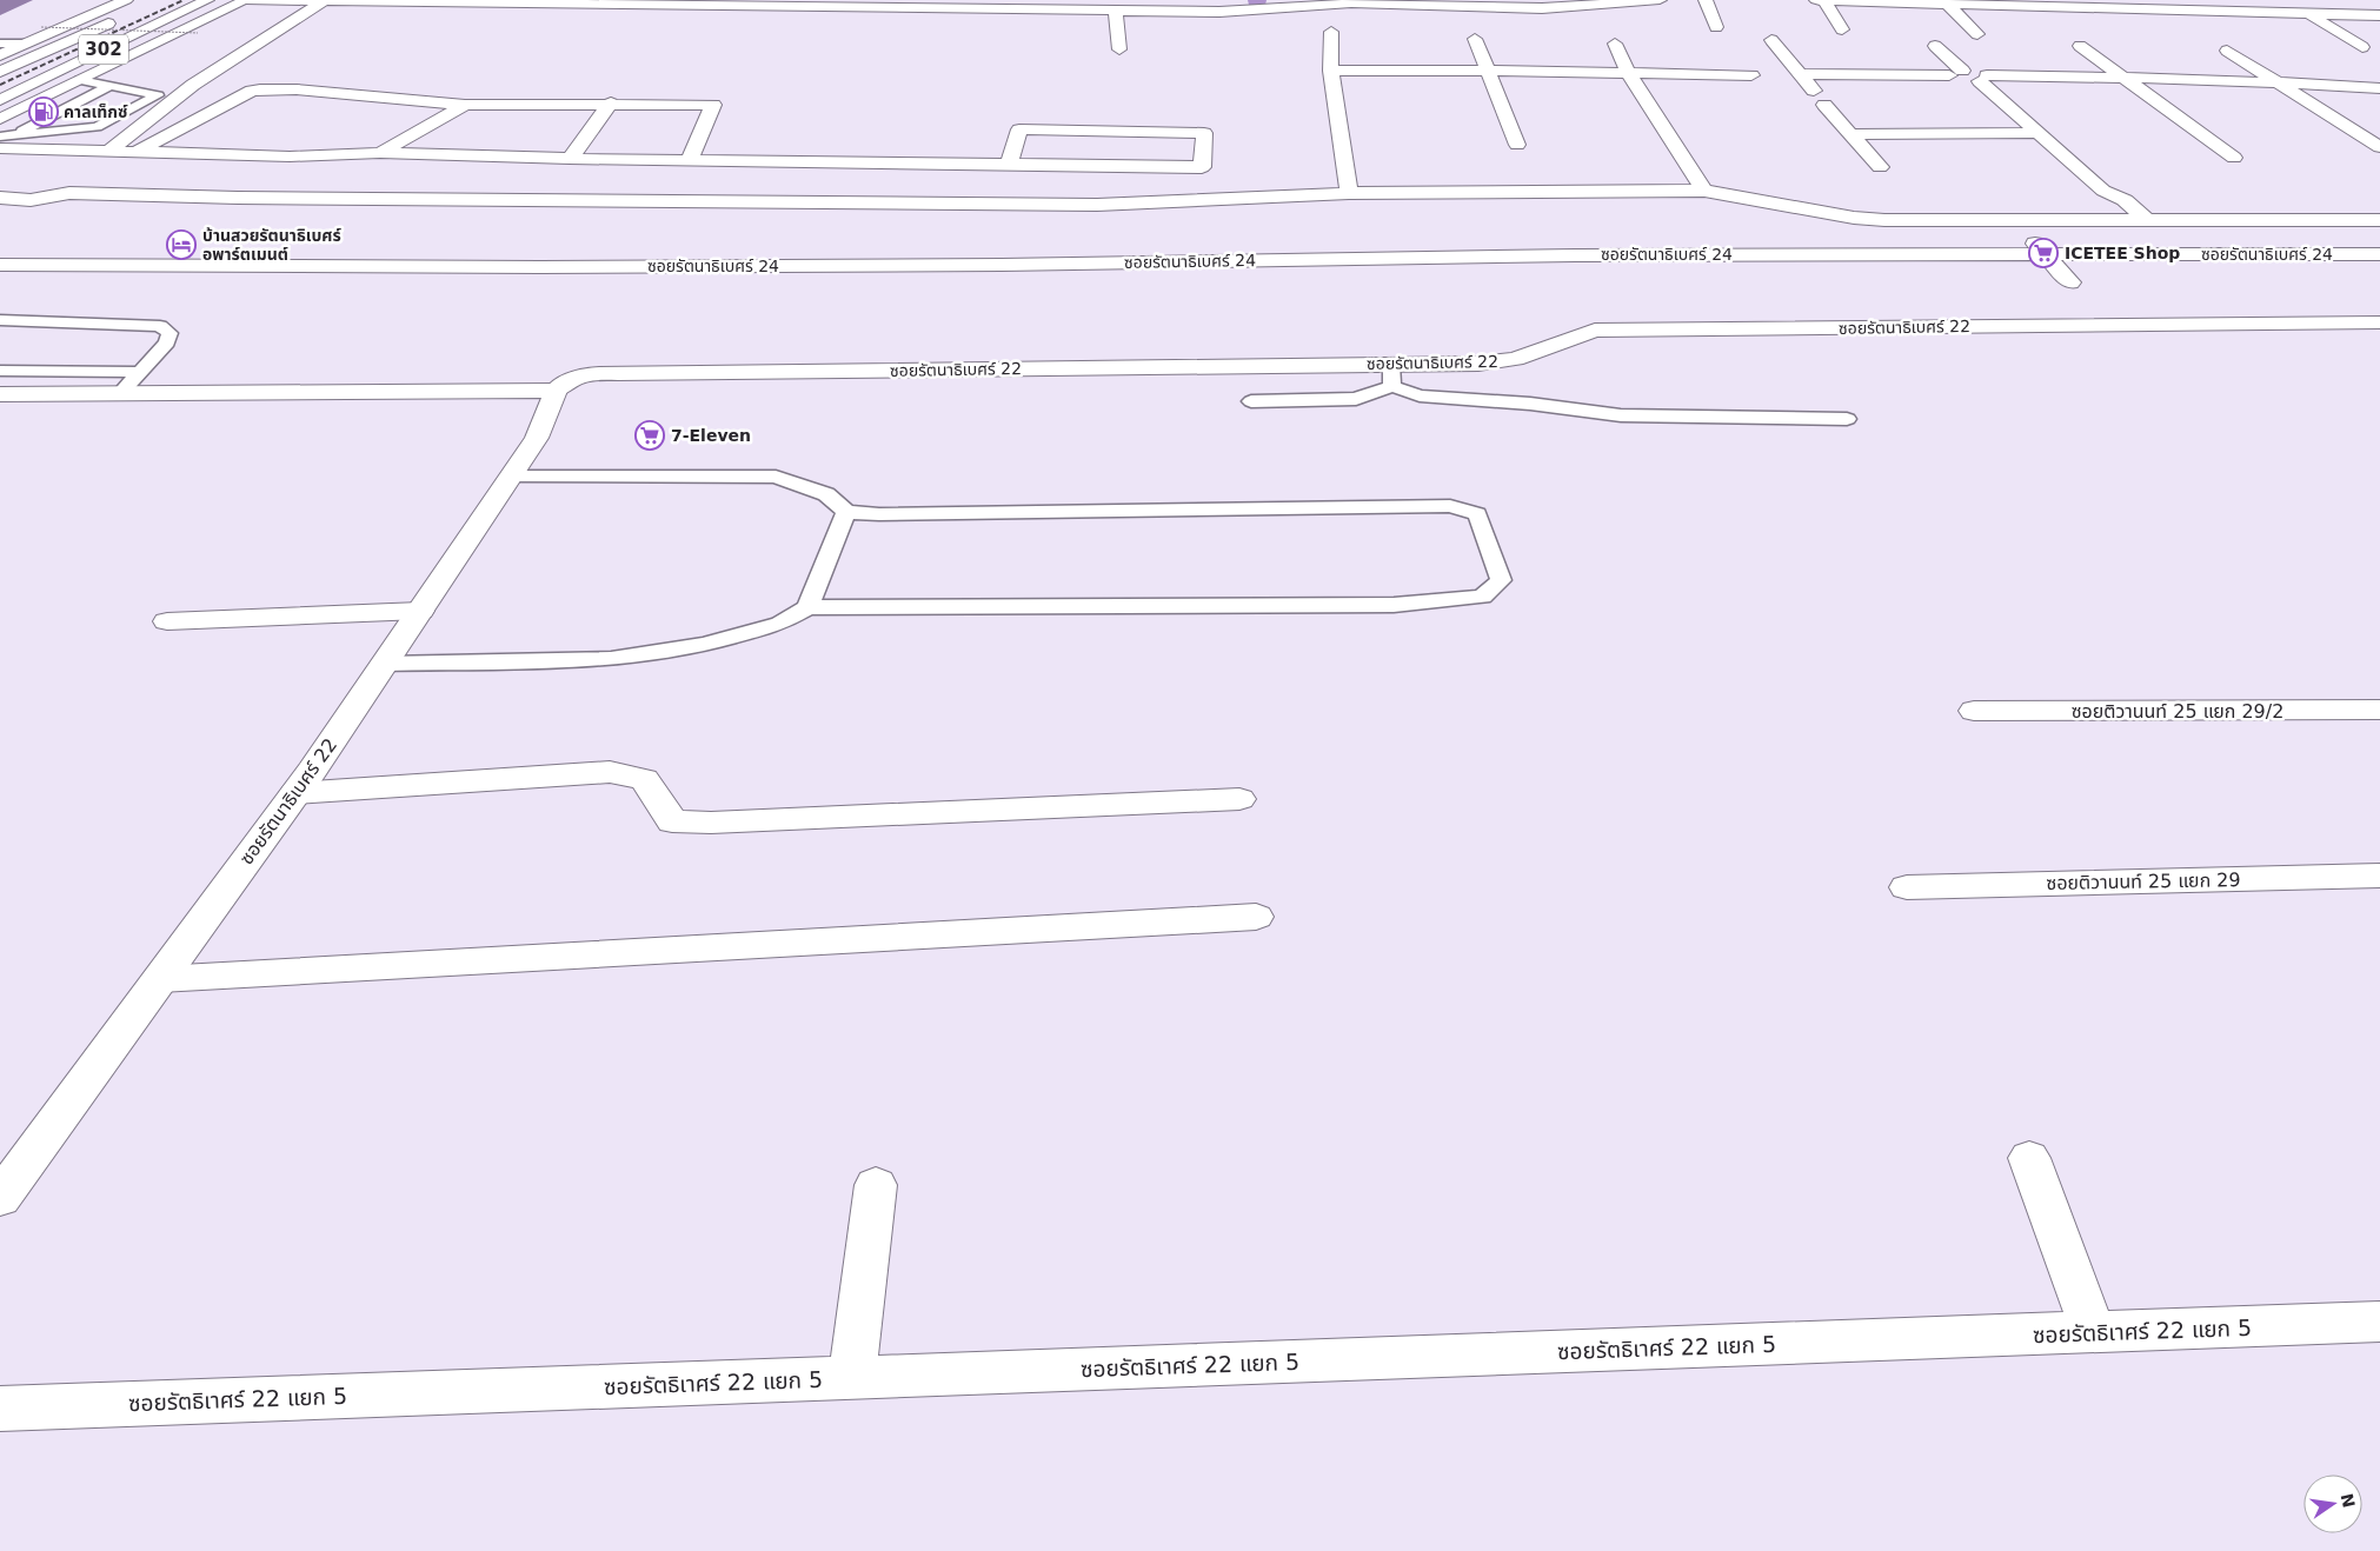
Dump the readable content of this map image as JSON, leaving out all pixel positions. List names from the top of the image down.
{
  "streets": {
    "street": [
      "302",
      "ซอยรัตนาธิเบศร์ 24",
      "ซอยรัตนาธิเบศร์ 22",
      "ซอยติวานนท์ 25 แยก 29/2",
      "ซอยติวานนท์ 25 แยก 29",
      "ซอยรัตธิเาศร์ 22 แยก 5"
    ]
  },
  "places": {
    "fuel station": ["คาลเท็กซ์"],
    "hotel": ["บ้านสวยรัตนาธิเบศร์ อพาร์ตเมนต์"],
    "supermarket": ["ICETEE Shop", "7-Eleven"]
  },
  "north": "right"
}
